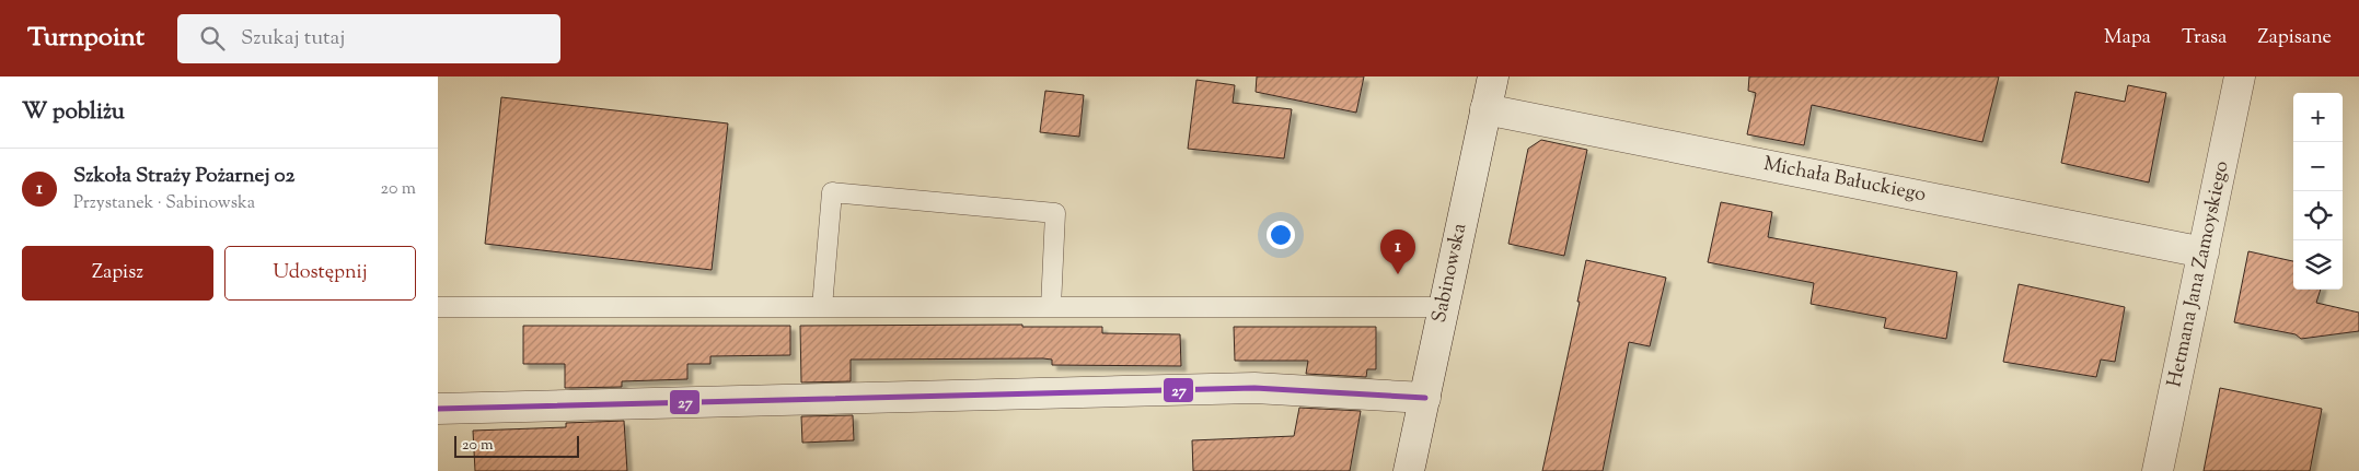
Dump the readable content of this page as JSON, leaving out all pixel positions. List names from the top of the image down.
{
  "streets": {
    "street": ["Michała Bałuckiego", "Sabinowska", "Hetmana Jana Zamoyskiego"]
  },
  "crossings": [
    ["Michała Bałuckiego", "Sabinowska"],
    ["Michała Bałuckiego", "Hetmana Jana Zamoyskiego"]
  ],
  "lines": ["transit line 27"],
  "scale_bar": "20 m",
  "page": {
    "header": "Turnpoint",
    "search": "Szukaj tutaj",
    "nav": ["Mapa", "Trasa", "Zapisane"],
    "heading": "W pobliżu",
    "map_buttons": ["+", "−"],
    "list": [
      {
        "mark": "1",
        "name": "Szkoła Straży Pożarnej 02",
        "note": "Przystanek · Sabinowska",
        "value": "20 m"
      }
    ],
    "buttons": ["Zapisz", "Udostępnij"],
    "pins": "1",
    "scale": "20 m"
  }
}
